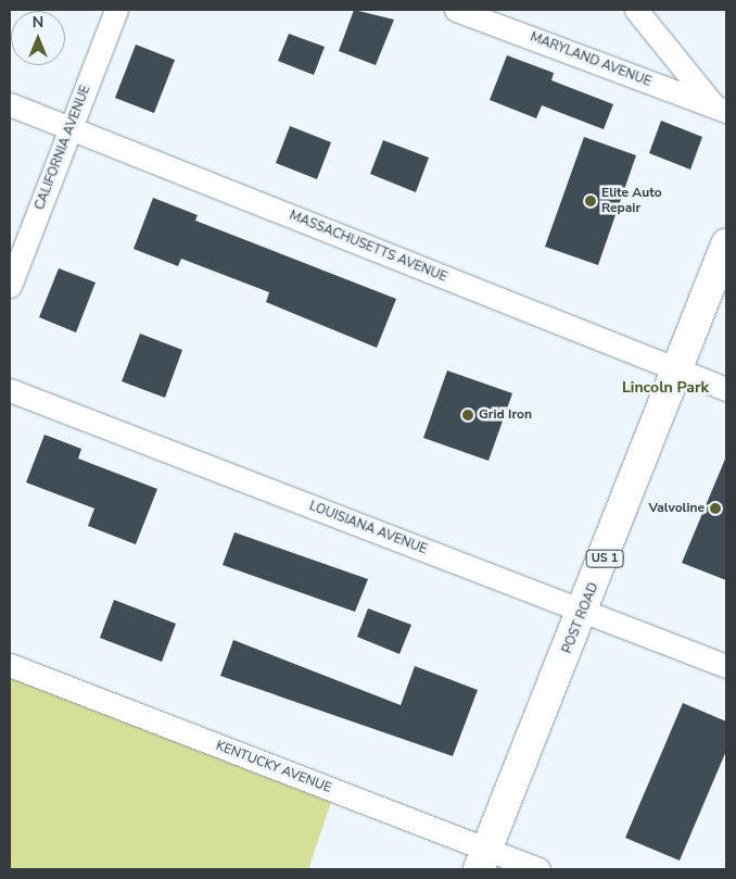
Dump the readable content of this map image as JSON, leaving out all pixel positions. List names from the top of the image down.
{
  "streets": {
    "main road": ["US 1", "POST ROAD"],
    "street": [
      "MARYLAND AVENUE",
      "CALIFORNIA AVENUE",
      "MASSACHUSETTS AVENUE",
      "LOUISIANA AVENUE",
      "KENTUCKY AVENUE"
    ]
  },
  "crossings": [
    ["CALIFORNIA AVENUE", "MASSACHUSETTS AVENUE"],
    ["MASSACHUSETTS AVENUE", "POST ROAD"],
    ["LOUISIANA AVENUE", "POST ROAD"],
    ["POST ROAD", "KENTUCKY AVENUE"]
  ],
  "districts": ["Lincoln Park"],
  "places": ["Elite Auto Repair", "Grid Iron", "Valvoline"],
  "north": "top"
}
